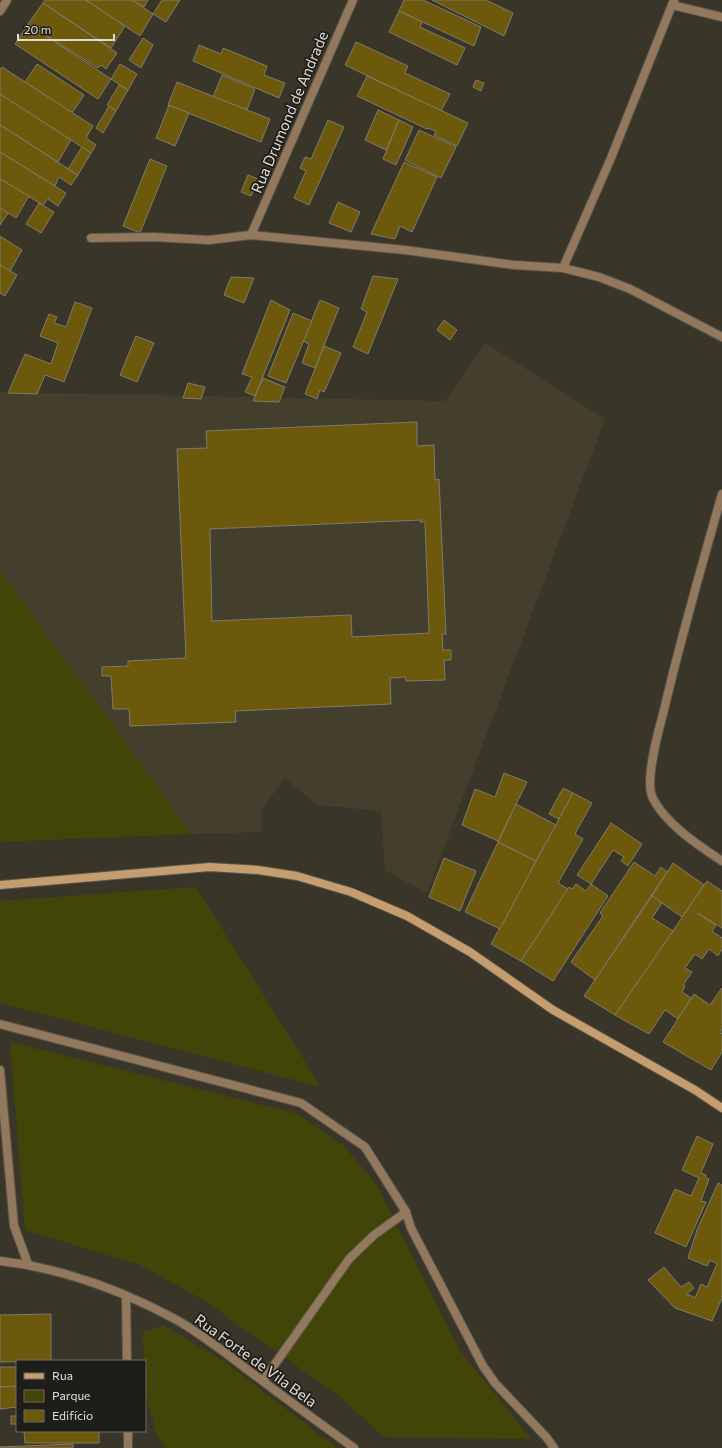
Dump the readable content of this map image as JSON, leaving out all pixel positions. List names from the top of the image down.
{
  "streets": {
    "street": ["Rua Drumond de Andrade", "Rua Forte de Vila Bela"]
  },
  "legend": ["Rua", "Parque", "Edifício"],
  "scale_bar": "20 m"
}
